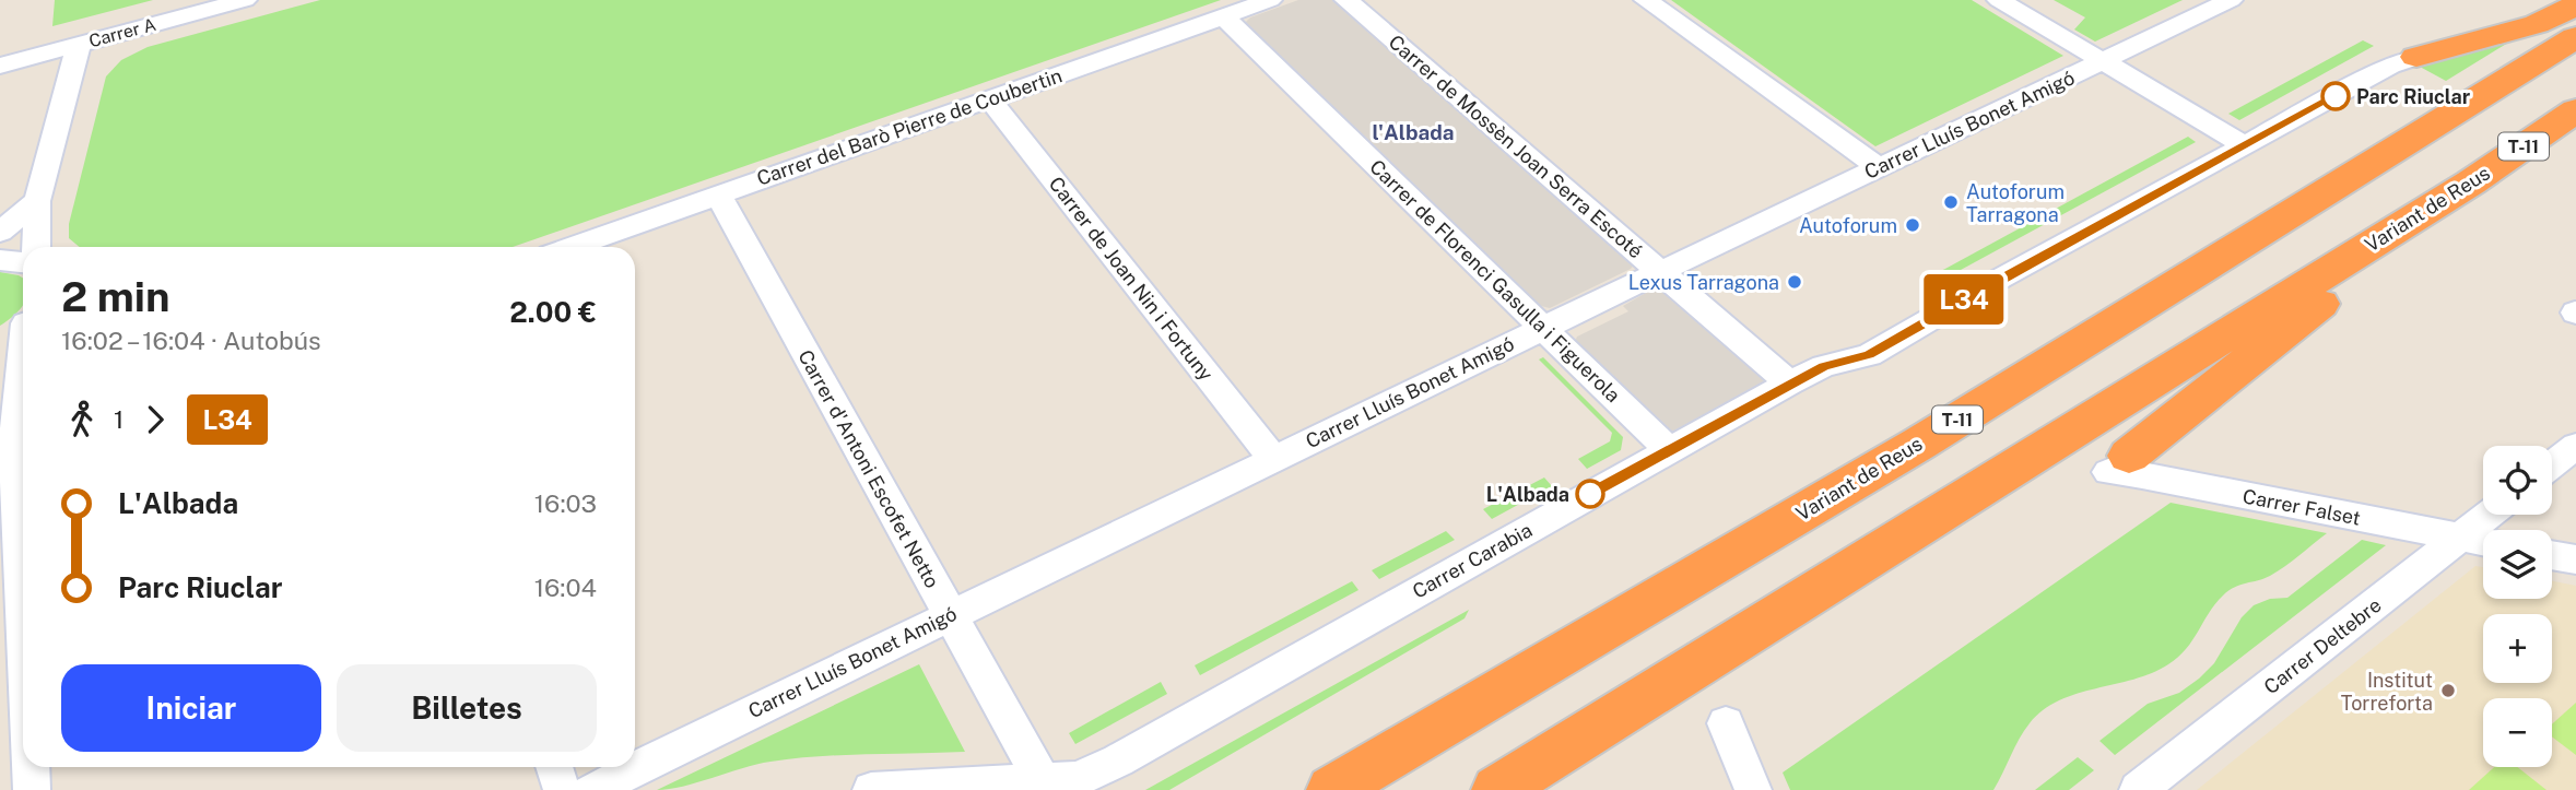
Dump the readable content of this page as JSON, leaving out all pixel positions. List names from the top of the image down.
{
  "streets": {
    "highway": ["T-11", "Variant de Reus"],
    "street": [
      "Carrer A",
      "Carrer Lluís Bonet Amigó",
      "Carrer del Barò Pierre de Coubertin",
      "Carrer de Mossèn Joan Serra Escoté",
      "Carrer de Joan Nin i Fortuny",
      "Carrer de Florenci Gasulla i Figuerola",
      "Carrer d'Antoni Escofet Netto",
      "Carrer Falset",
      "Carrer Carabia",
      "Carrer Deltebre"
    ]
  },
  "crossings": [
    ["Carrer Lluís Bonet Amigó", "Carrer de Mossèn Joan Serra Escoté"],
    ["Carrer Lluís Bonet Amigó", "Carrer de Joan Nin i Fortuny"],
    ["Carrer Lluís Bonet Amigó", "Carrer de Florenci Gasulla i Figuerola"],
    ["Carrer Lluís Bonet Amigó", "Carrer d'Antoni Escofet Netto"],
    ["Carrer del Barò Pierre de Coubertin", "Carrer de Joan Nin i Fortuny"],
    ["Carrer del Barò Pierre de Coubertin", "Carrer de Florenci Gasulla i Figuerola"],
    ["Carrer del Barò Pierre de Coubertin", "Carrer d'Antoni Escofet Netto"],
    ["Carrer de Mossèn Joan Serra Escoté", "Carrer Carabia"],
    ["Carrer de Florenci Gasulla i Figuerola", "Carrer Carabia"],
    ["Carrer d'Antoni Escofet Netto", "Carrer Carabia"],
    ["Carrer Falset", "Carrer Deltebre"]
  ],
  "districts": ["l'Albada"],
  "places": [
    "Parc Riuclar",
    "Autoforum Tarragona",
    "Autoforum",
    "Lexus Tarragona",
    "L'Albada",
    "Institut Torreforta"
  ],
  "lines": ["bus line L34"],
  "page": {
    "on_map": "L34",
    "heading": ["2 min", "16:02 – 16:04 · Autobús", "2.00 €"],
    "legs": ["1", "L34"],
    "map_buttons": ["+", "−"],
    "list": [
      {
        "name": "L'Albada",
        "value": "16:03"
      },
      {
        "name": "Parc Riuclar",
        "value": "16:04"
      }
    ],
    "buttons": ["Iniciar", "Billetes"]
  }
}
